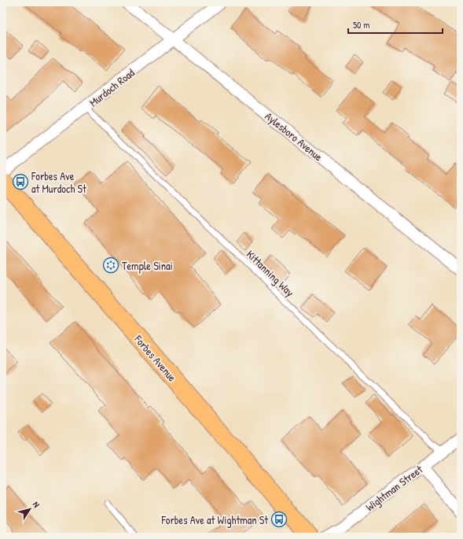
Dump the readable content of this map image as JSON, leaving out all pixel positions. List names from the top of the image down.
{
  "streets": {
    "main road": ["Forbes Avenue"],
    "street": ["Murdoch Road", "Aylesboro Avenue", "Wightman Street"],
    "lane": ["Kittanning Way"]
  },
  "crossings": [
    ["Murdoch Road", "Aylesboro Avenue"],
    ["Murdoch Road", "Kittanning Way"],
    ["Kittanning Way", "Wightman Street"]
  ],
  "places": {
    "bus stop": ["Forbes Ave at Murdoch St", "Forbes Ave at Wightman St"],
    "synagogue": ["Temple Sinai"]
  },
  "scale_bar": "50 m",
  "north": "top right"
}
